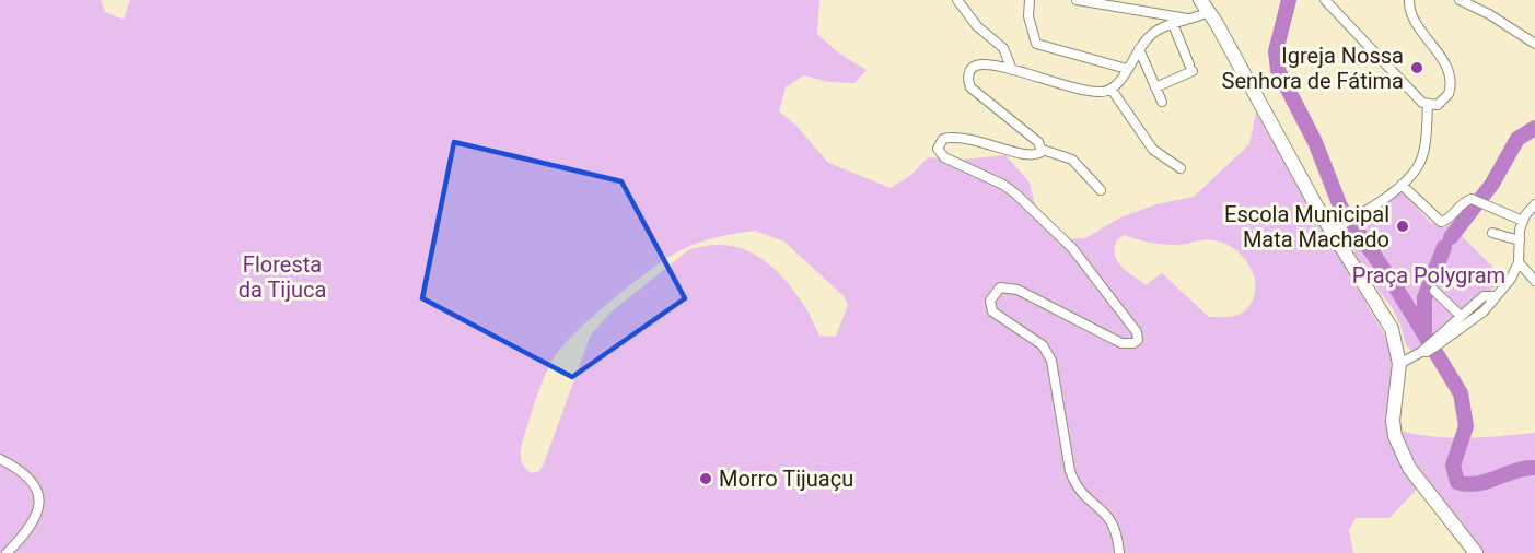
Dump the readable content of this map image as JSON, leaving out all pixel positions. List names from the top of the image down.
{
  "parks": ["Floresta da Tijuca", "Praça Polygram"],
  "places": ["Igreja Nossa Senhora de Fátima", "Escola Municipal Mata Machado", "Morro Tijuaçu"]
}
